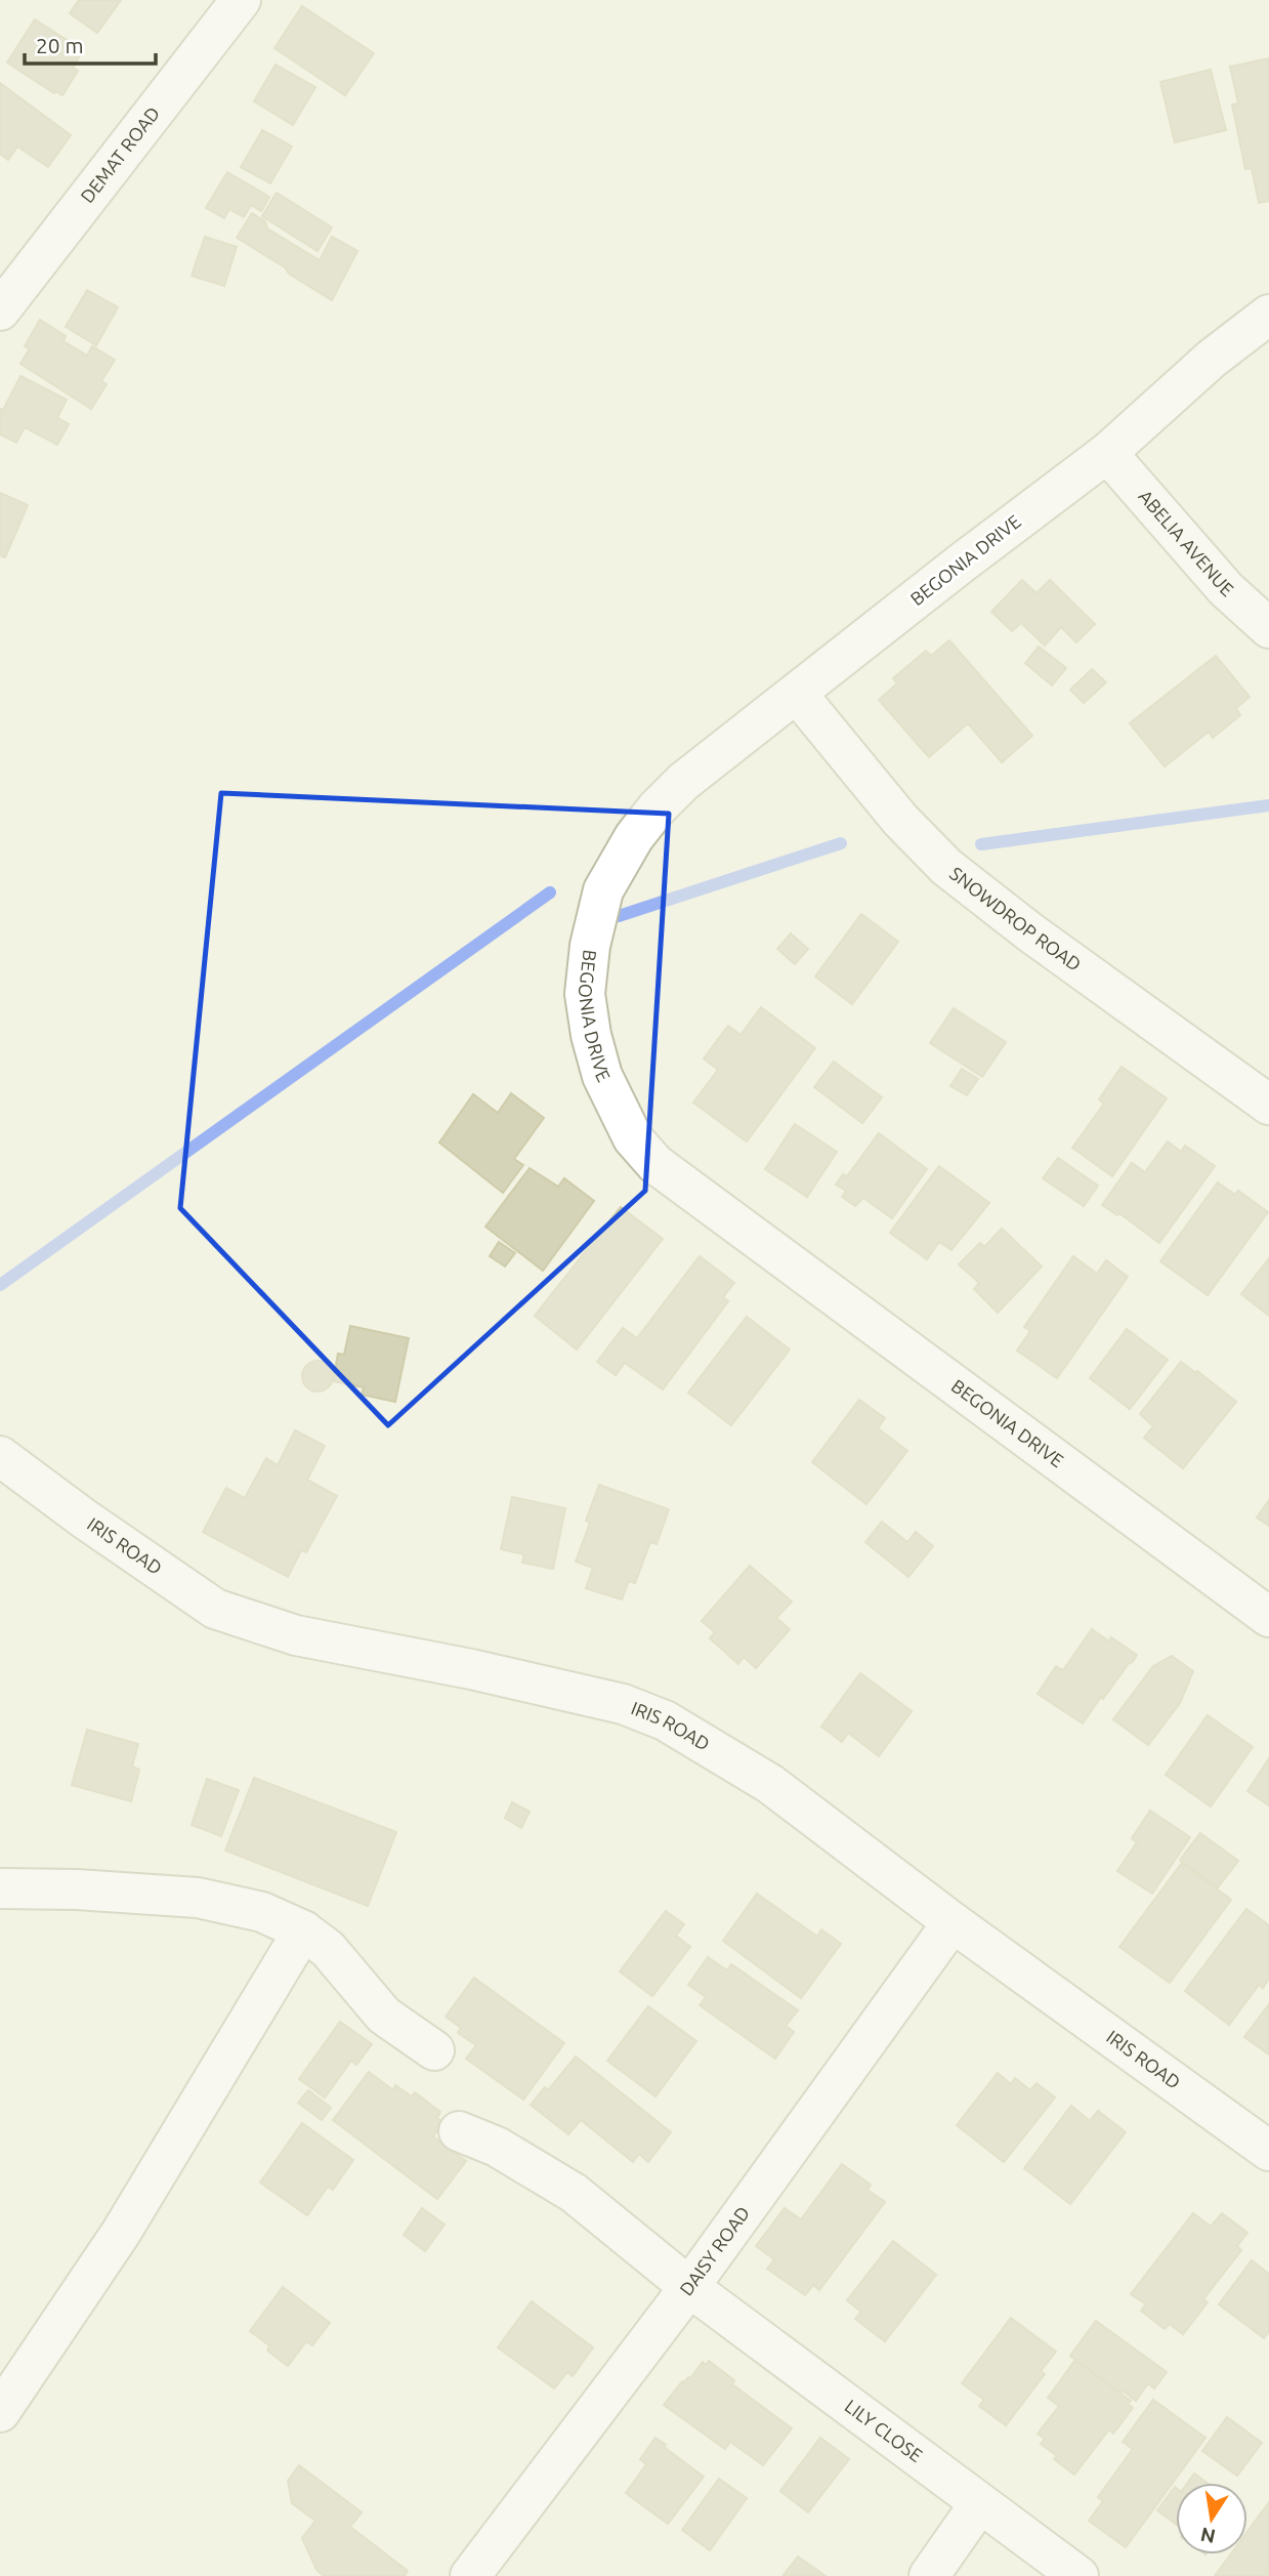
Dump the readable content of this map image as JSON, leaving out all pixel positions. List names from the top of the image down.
{
  "streets": {
    "street": [
      "DEMAT ROAD",
      "ABELIA AVENUE",
      "BEGONIA DRIVE",
      "SNOWDROP ROAD",
      "IRIS ROAD",
      "DAISY ROAD",
      "LILY CLOSE"
    ]
  },
  "crossings": [
    ["ABELIA AVENUE", "BEGONIA DRIVE"],
    ["BEGONIA DRIVE", "SNOWDROP ROAD"],
    ["IRIS ROAD", "DAISY ROAD"],
    ["DAISY ROAD", "LILY CLOSE"]
  ],
  "scale_bar": "20 m",
  "north": "bottom"
}
